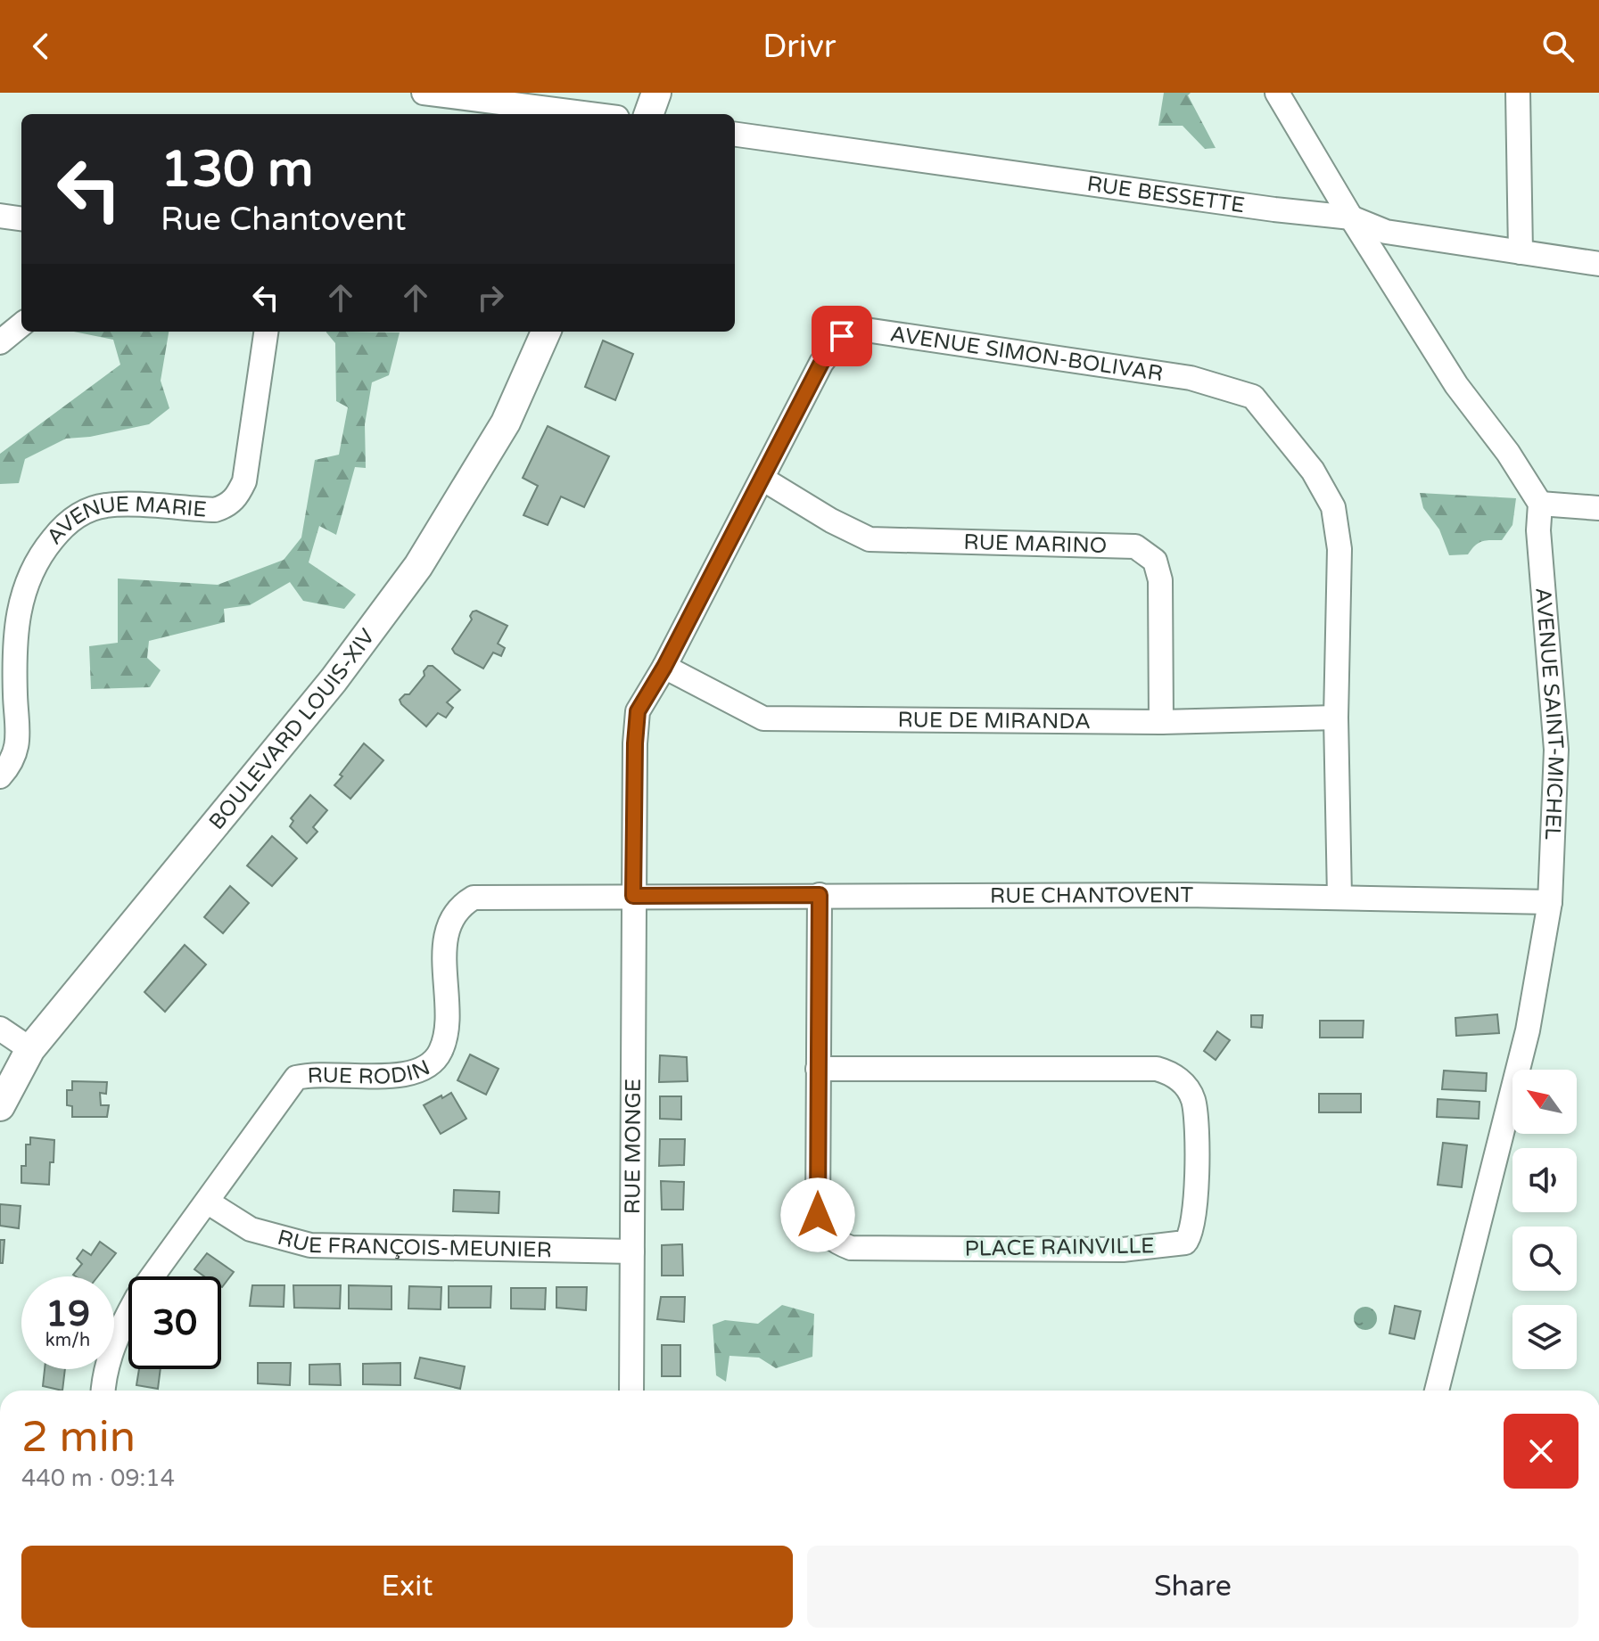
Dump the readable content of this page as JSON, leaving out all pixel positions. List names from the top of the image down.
{
  "streets": {
    "main road": ["BOULEVARD LOUIS-XIV"],
    "street": [
      "RUE BESSETTE",
      "AVENUE SIMON-BOLIVAR",
      "AVENUE MARIE",
      "RUE MARINO",
      "AVENUE SAINT-MICHEL",
      "RUE DE MIRANDA",
      "RUE CHANTOVENT",
      "RUE RODIN",
      "RUE MONGE",
      "RUE FRANÇOIS-MEUNIER",
      "PLACE RAINVILLE"
    ]
  },
  "crossings": [
    ["AVENUE SIMON-BOLIVAR", "RUE MARINO"],
    ["AVENUE SIMON-BOLIVAR", "RUE DE MIRANDA"],
    ["AVENUE SIMON-BOLIVAR", "RUE CHANTOVENT"],
    ["AVENUE SIMON-BOLIVAR", "RUE RODIN"],
    ["AVENUE SIMON-BOLIVAR", "RUE MONGE"],
    ["RUE MARINO", "RUE DE MIRANDA"],
    ["AVENUE SAINT-MICHEL", "RUE CHANTOVENT"],
    ["RUE CHANTOVENT", "RUE RODIN"],
    ["RUE CHANTOVENT", "RUE MONGE"],
    ["RUE CHANTOVENT", "PLACE RAINVILLE"],
    ["RUE RODIN", "RUE MONGE"],
    ["RUE RODIN", "RUE FRANÇOIS-MEUNIER"],
    ["RUE MONGE", "RUE FRANÇOIS-MEUNIER"]
  ],
  "north": "top left",
  "page": {
    "header": "Drivr",
    "turn": ["130 m", "Rue Chantovent"],
    "speed": "19 km/h",
    "limit": "30",
    "heading": ["2 min", "440 m · 09:14"],
    "buttons": ["Exit", "Share"]
  }
}
